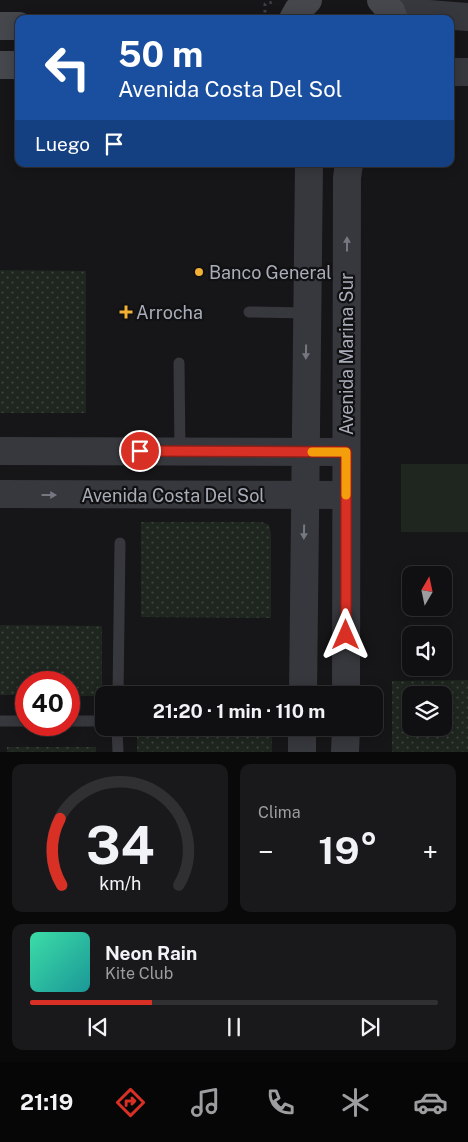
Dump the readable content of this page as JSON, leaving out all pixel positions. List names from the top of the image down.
{
  "streets": {
    "street": ["Avenida Marina Sur", "Avenida Costa Del Sol"]
  },
  "crossings": [
    ["Avenida Marina Sur", "Avenida Costa Del Sol"]
  ],
  "places": {
    "other": ["Banco General"],
    "health": ["Arrocha"]
  },
  "north": "top",
  "page": {
    "turn": ["50 m", "Avenida Costa Del Sol"],
    "then": "Luego",
    "limit": "40",
    "trip": "21:20 · 1 min · 110 m",
    "tile": "Clima",
    "heat": ["−", "19°", "+"],
    "song": ["Neon Rain", "Kite Club"],
    "tabs": "21:19",
    "gauge": ["34", "km/h"]
  }
}
